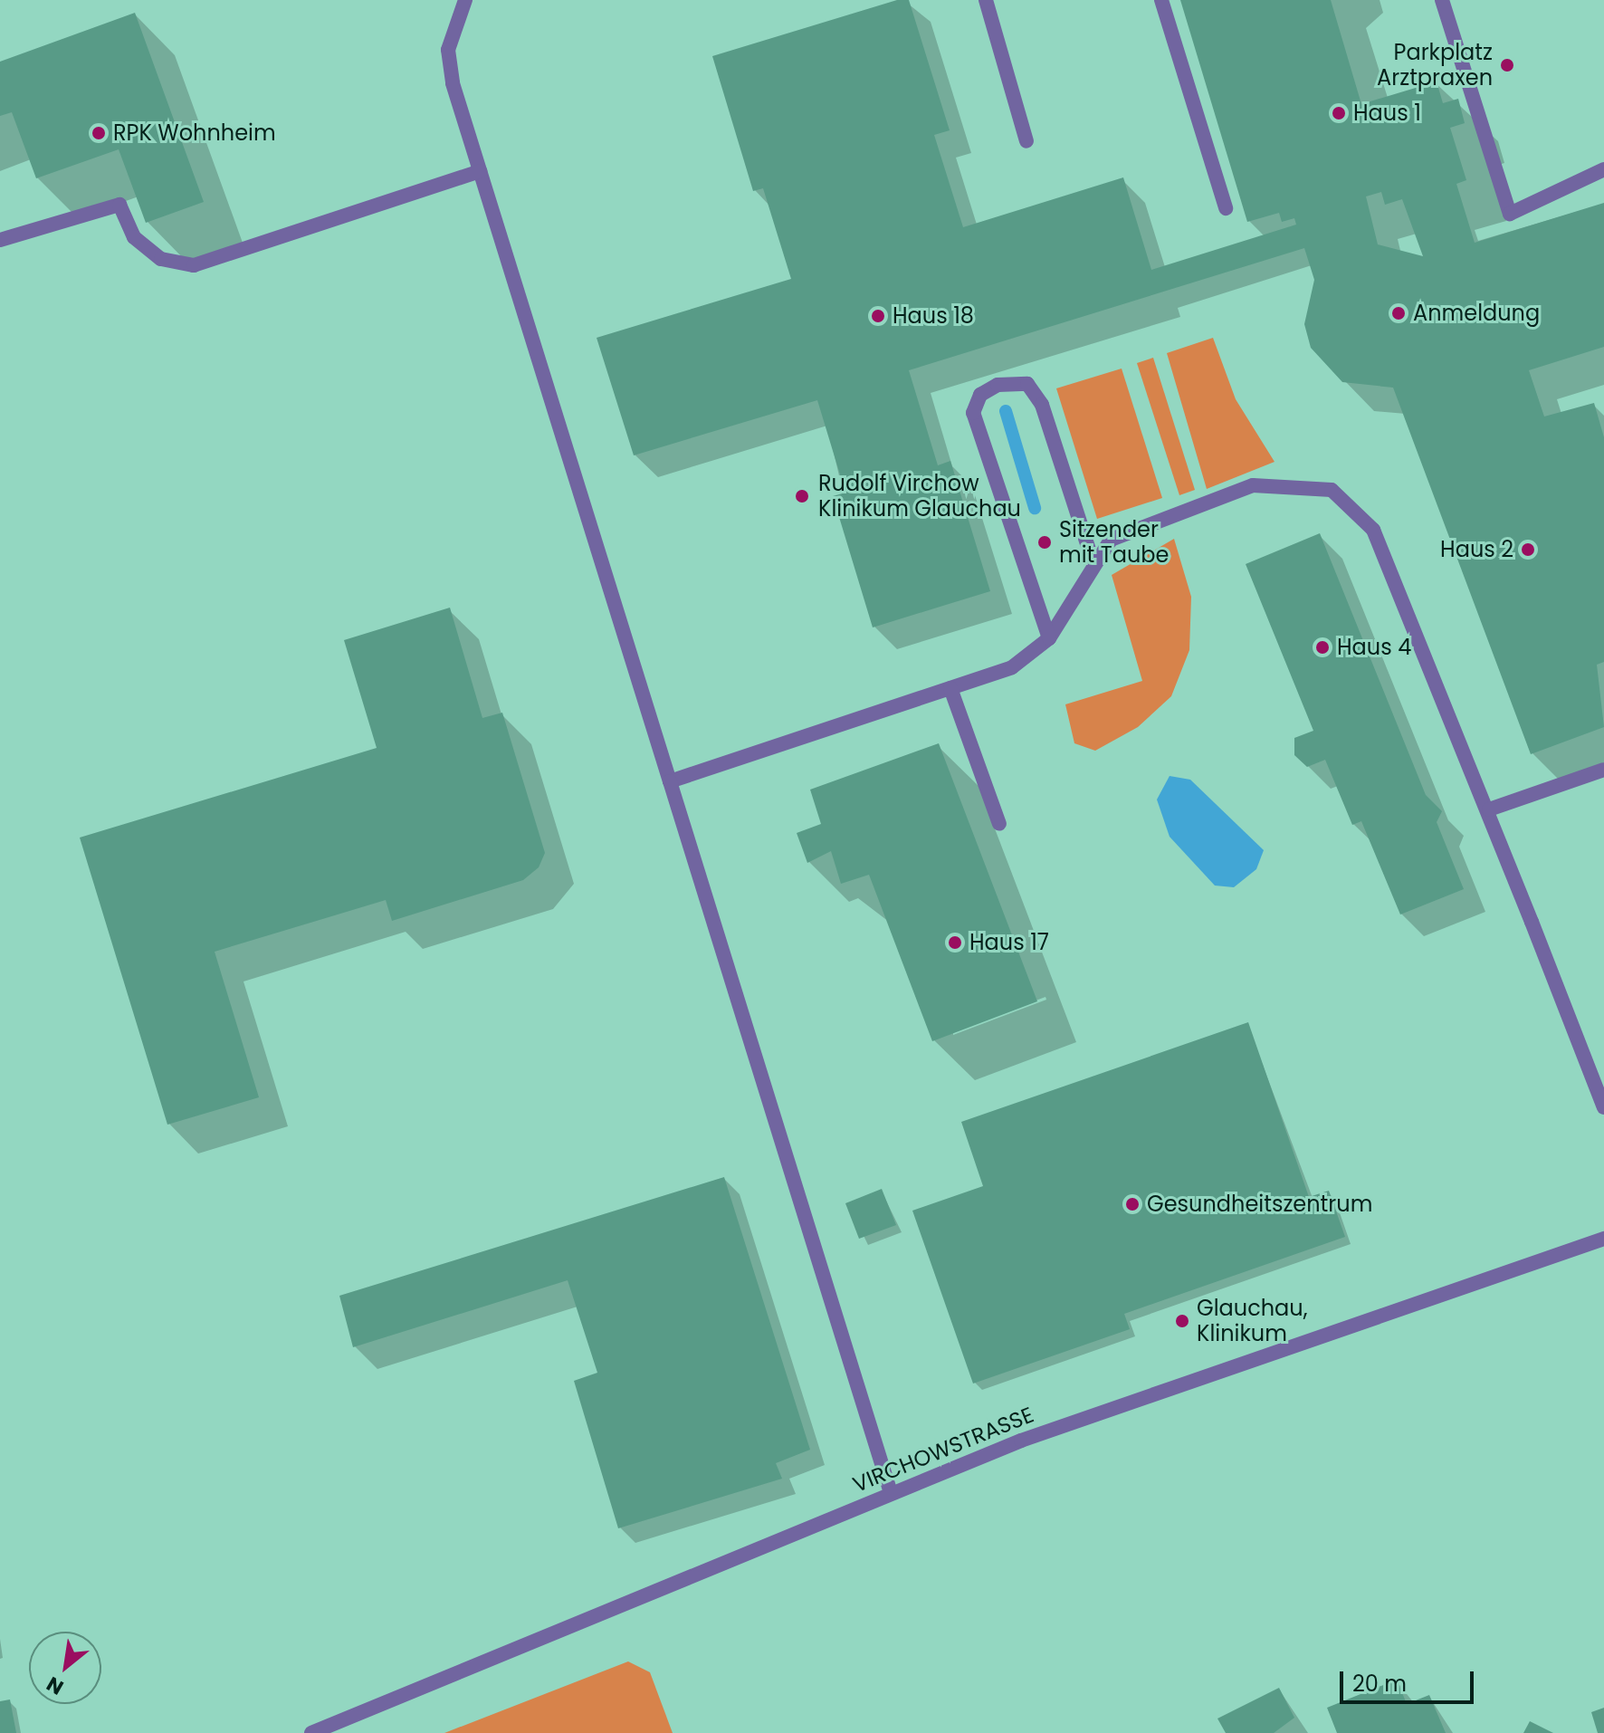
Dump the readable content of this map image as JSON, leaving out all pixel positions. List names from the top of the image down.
{
  "streets": {
    "street": ["VIRCHOWSTRASSE"]
  },
  "places": [
    "Parkplatz Arztpraxen",
    "Haus 1",
    "RPK Wohnheim",
    "Anmeldung",
    "Haus 18",
    "Rudolf Virchow Klinikum Glauchau",
    "Sitzender mit Taube",
    "Haus 2",
    "Haus 4",
    "Haus 17",
    "Gesundheitszentrum",
    "Glauchau, Klinikum"
  ],
  "scale_bar": "20 m",
  "north": "bottom left"
}
